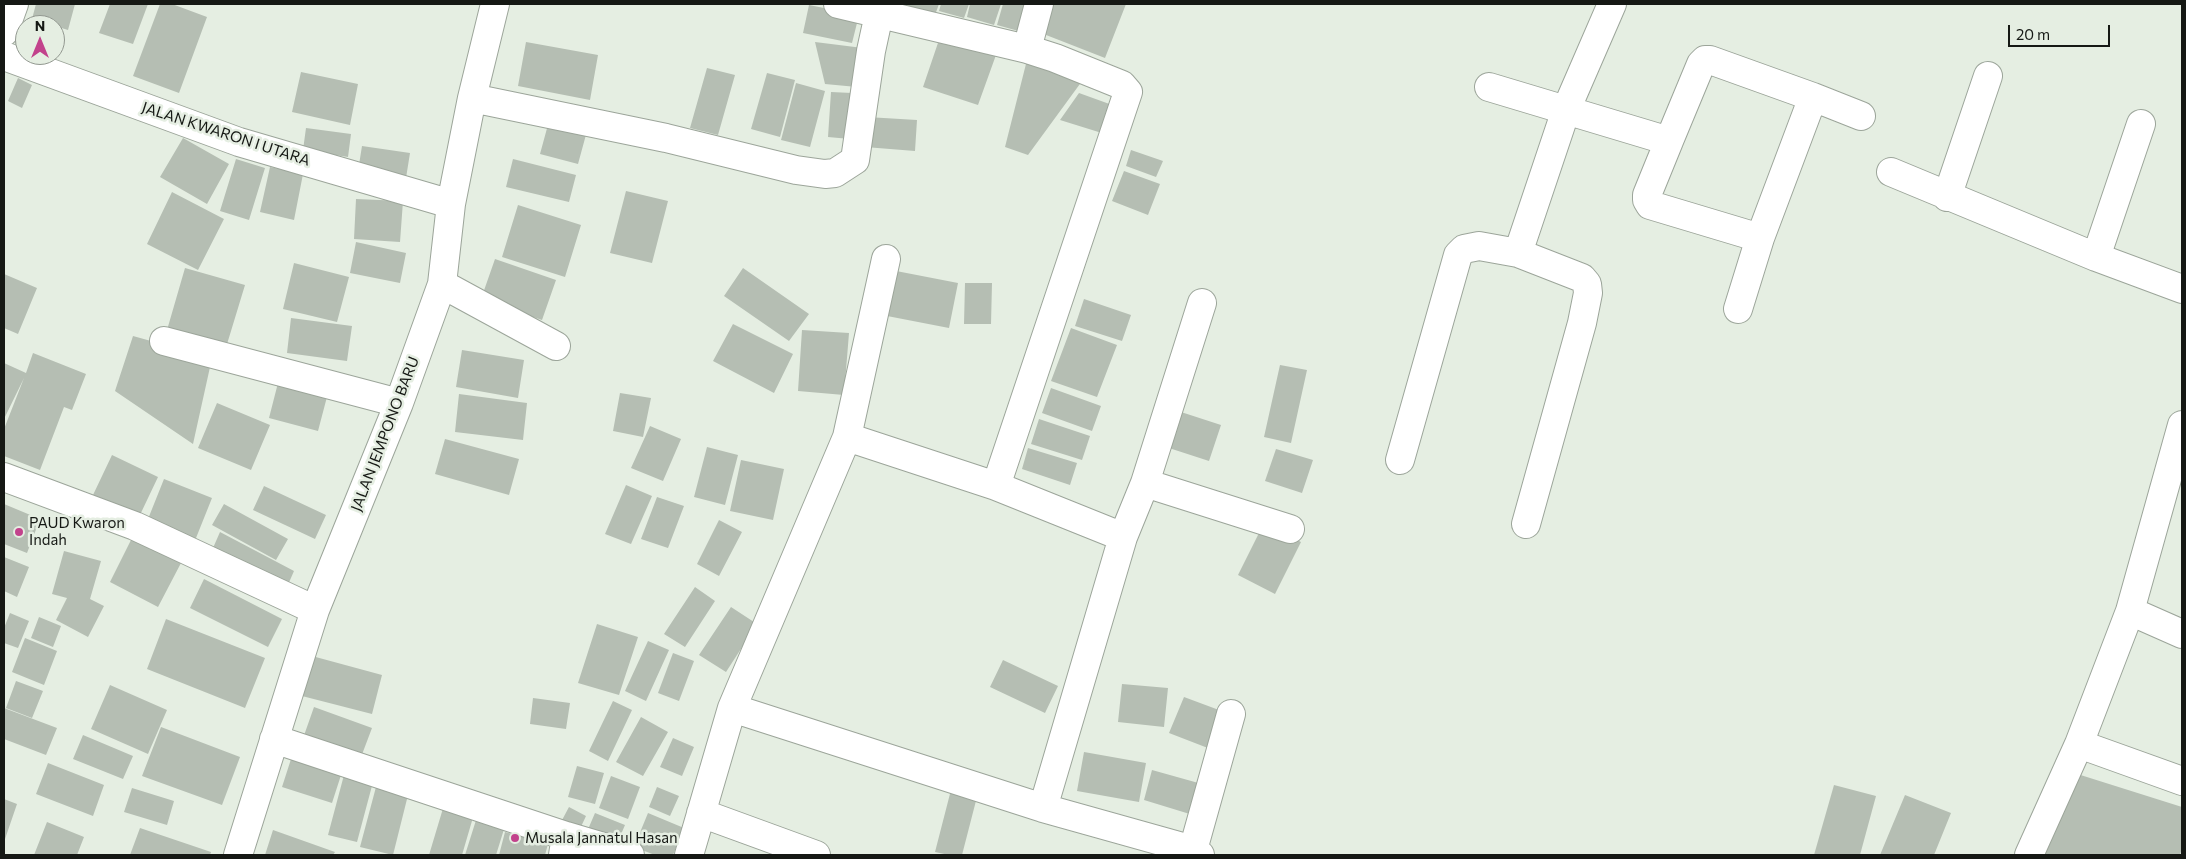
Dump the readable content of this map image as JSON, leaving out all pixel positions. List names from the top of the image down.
{
  "streets": {
    "street": ["JALAN KWARON I UTARA", "JALAN JEMPONO BARU"]
  },
  "crossings": [
    ["JALAN KWARON I UTARA", "JALAN JEMPONO BARU"]
  ],
  "places": ["PAUD Kwaron Indah", "Musala Jannatul Hasan"],
  "scale_bar": "20 m",
  "north": "top"
}
